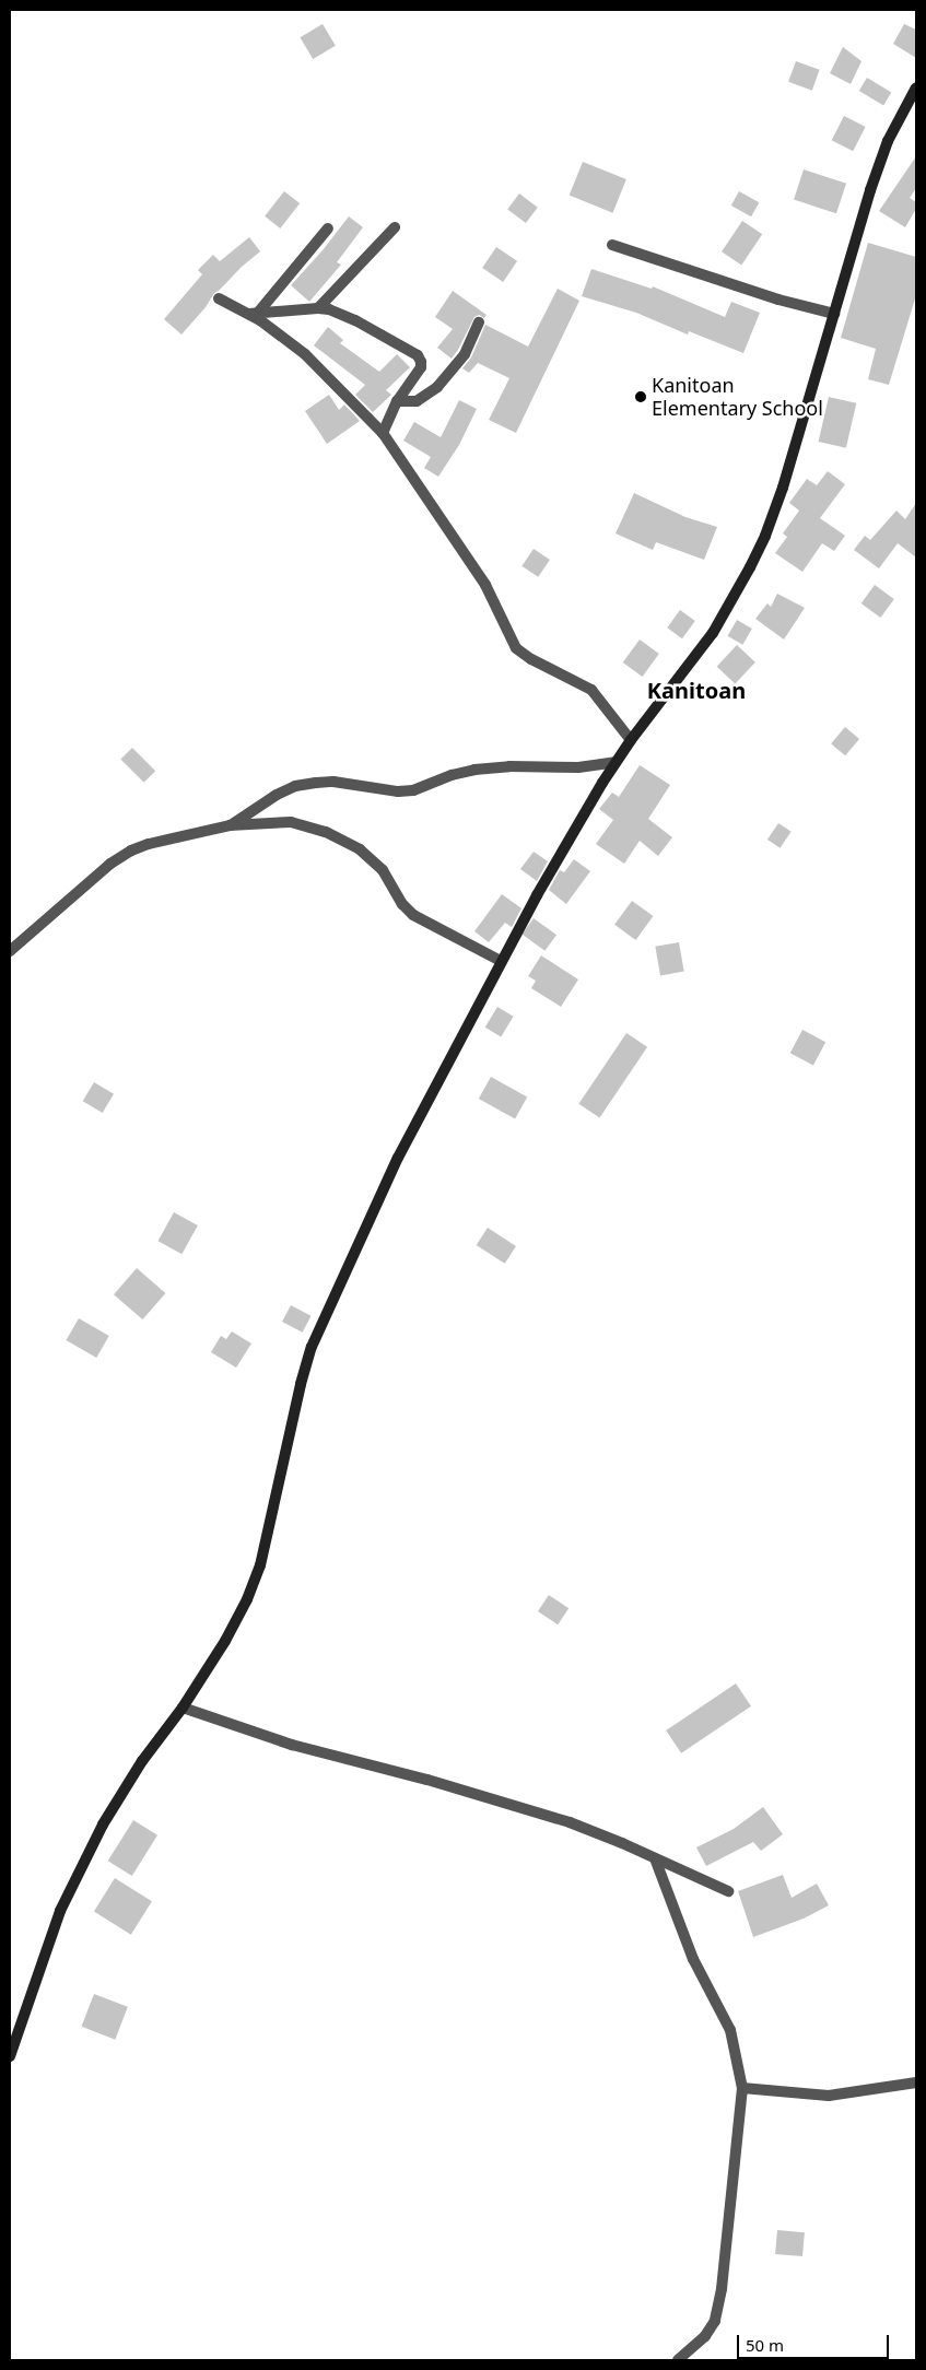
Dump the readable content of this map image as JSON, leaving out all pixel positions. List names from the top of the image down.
{
  "districts": ["Kanitoan"],
  "places": ["Kanitoan Elementary School"],
  "scale_bar": "50 m"
}
